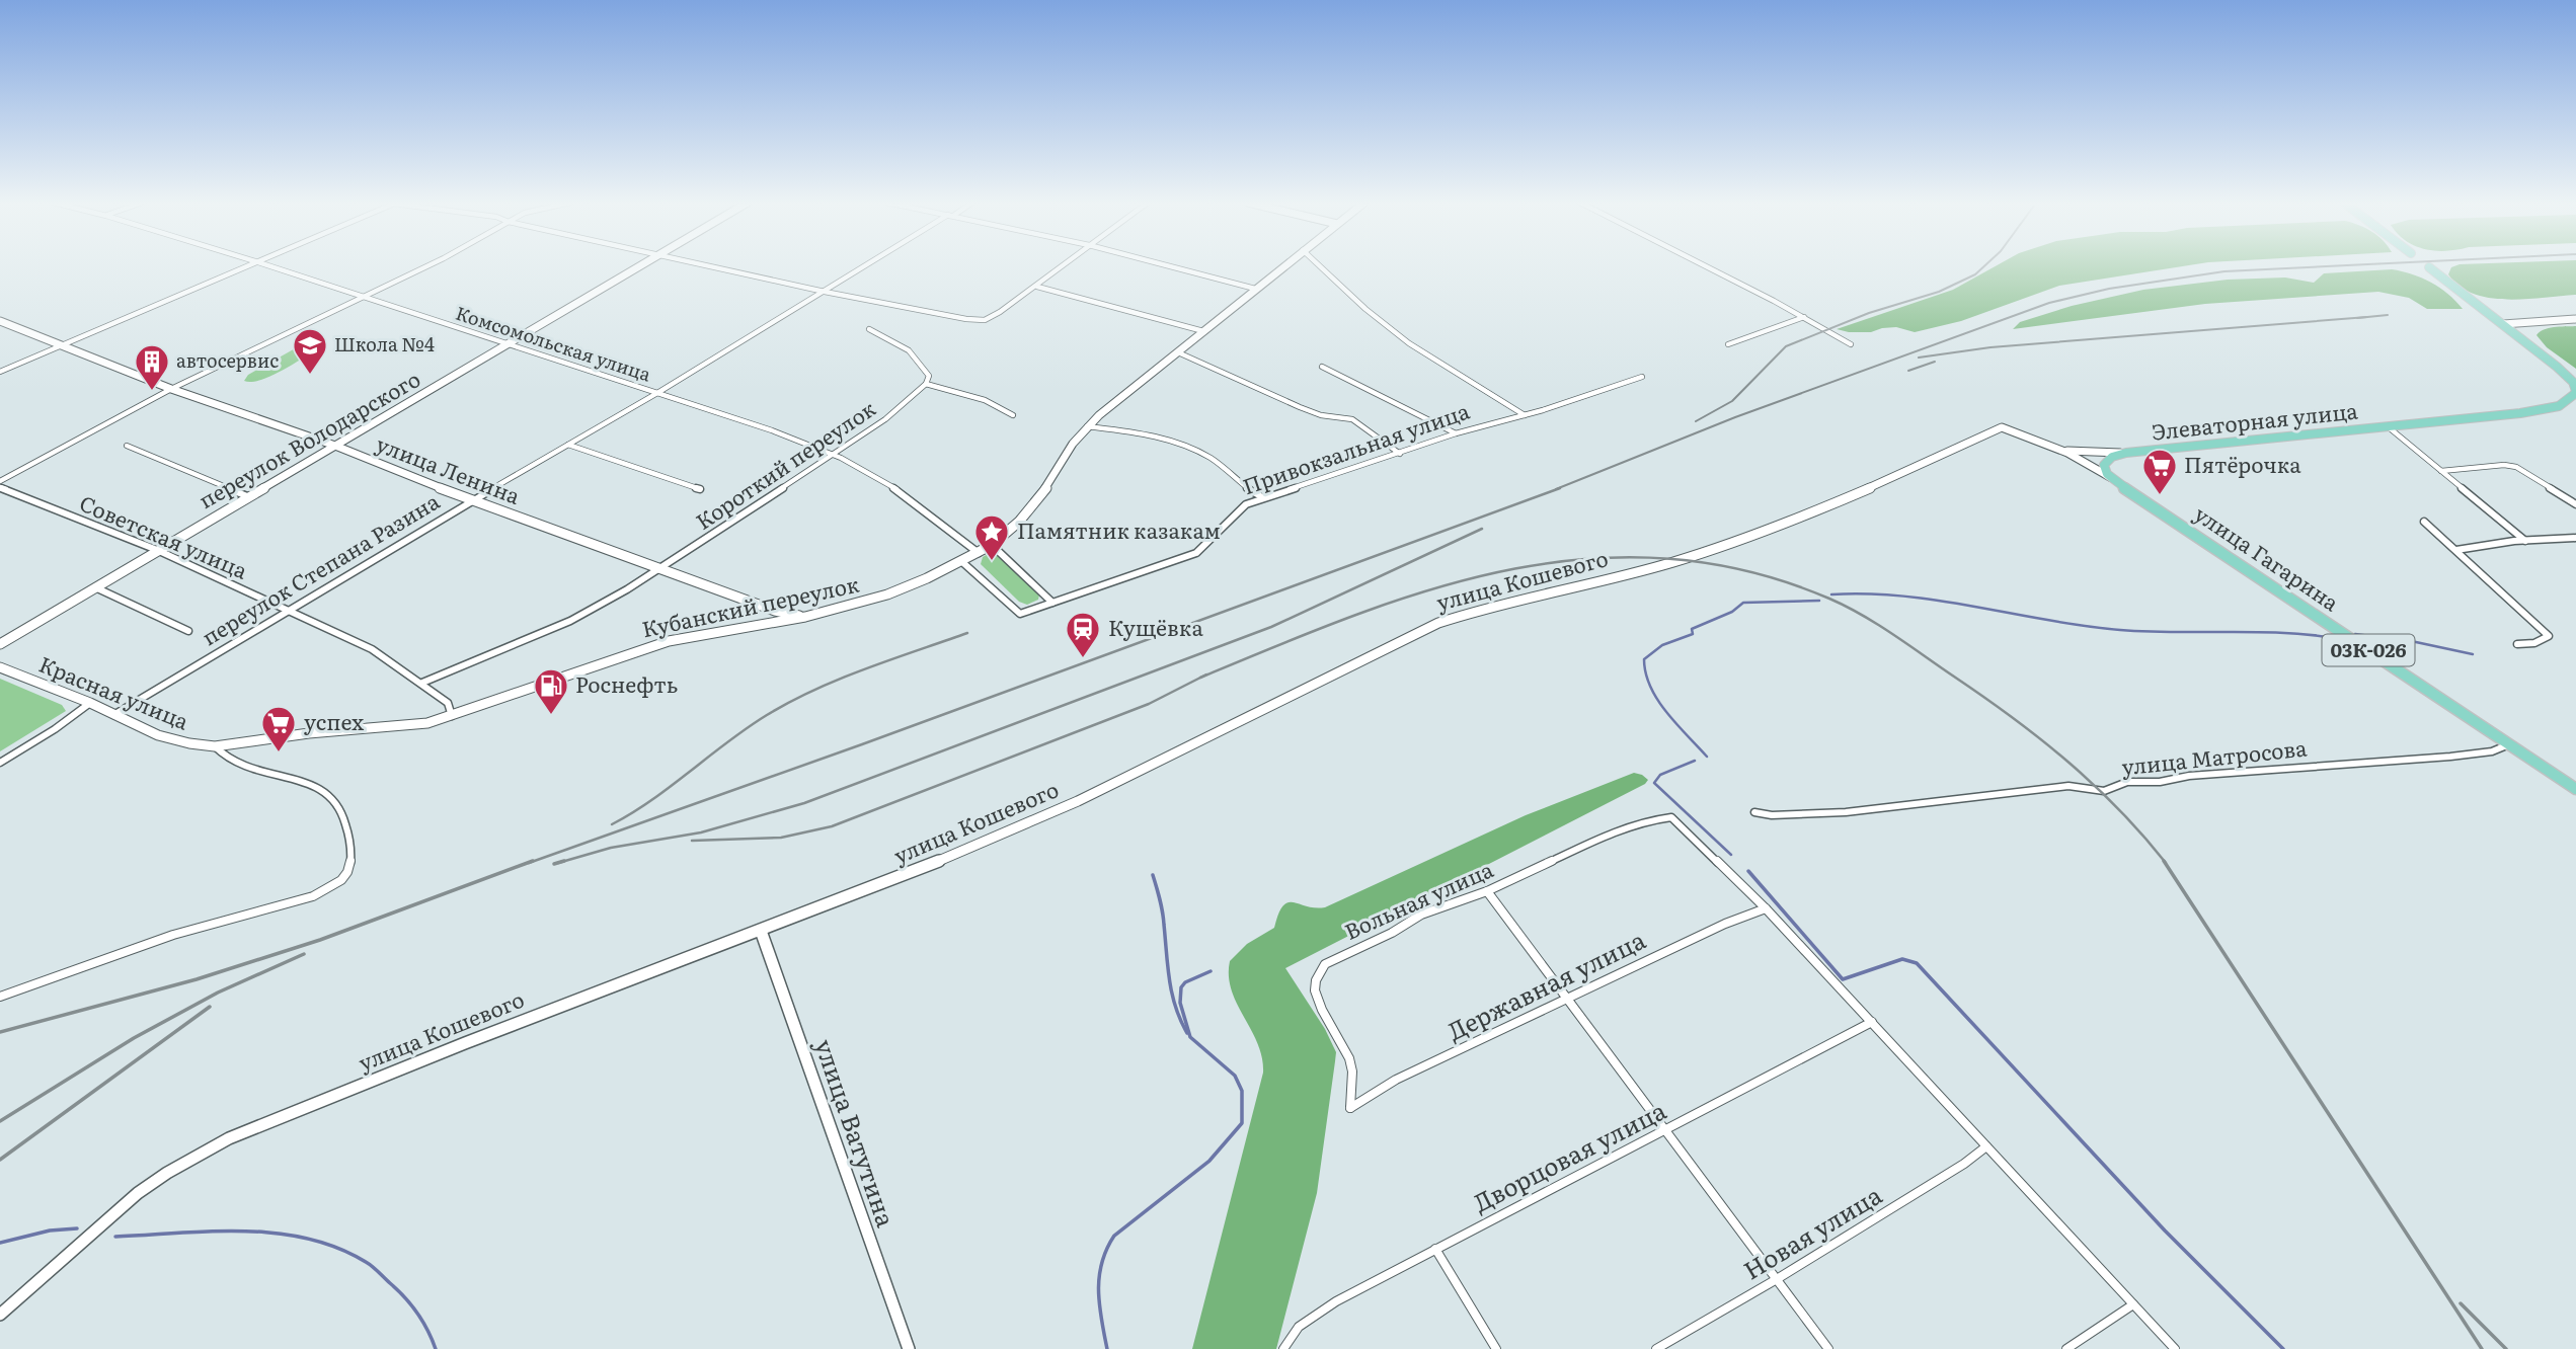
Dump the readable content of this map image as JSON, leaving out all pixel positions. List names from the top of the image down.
{
  "streets": {
    "main road": ["Элеваторная улица", "улица Гагарина", "03К-026"],
    "street": [
      "Комсомольская улица",
      "переулок Володарского",
      "Привокзальная улица",
      "Короткий переулок",
      "улица Ленина",
      "Советская улица",
      "переулок Степана Разина",
      "улица Кошевого",
      "Кубанский переулок",
      "Красная улица",
      "улица Матросова",
      "Вольная улица",
      "Державная улица",
      "улица Ватутина",
      "Дворцовая улица",
      "Новая улица"
    ]
  },
  "crossings": [
    ["Комсомольская улица", "переулок Володарского"],
    ["Комсомольская улица", "Короткий переулок"],
    ["Комсомольская улица", "переулок Степана Разина"],
    ["Комсомольская улица", "Кубанский переулок"],
    ["Элеваторная улица", "улица Гагарина"],
    ["переулок Володарского", "улица Ленина"],
    ["переулок Володарского", "Советская улица"],
    ["Привокзальная улица", "Кубанский переулок"],
    ["Короткий переулок", "улица Ленина"],
    ["улица Ленина", "переулок Степана Разина"],
    ["улица Ленина", "Кубанский переулок"],
    ["Советская улица", "переулок Степана Разина"],
    ["Советская улица", "Кубанский переулок"],
    ["улица Гагарина", "улица Кошевого"],
    ["улица Гагарина", "улица Матросова"],
    ["переулок Степана Разина", "Красная улица"],
    ["улица Кошевого", "улица Ватутина"],
    ["Кубанский переулок", "Красная улица"],
    ["Вольная улица", "Державная улица"]
  ],
  "places": {
    "school or university": ["Школа №4"],
    "building": ["автосервис"],
    "supermarket": ["Пятёрочка", "успех"],
    "place": ["Памятник казакам"],
    "station": ["Кущёвка"],
    "fuel station": ["Роснефть"]
  }
}
